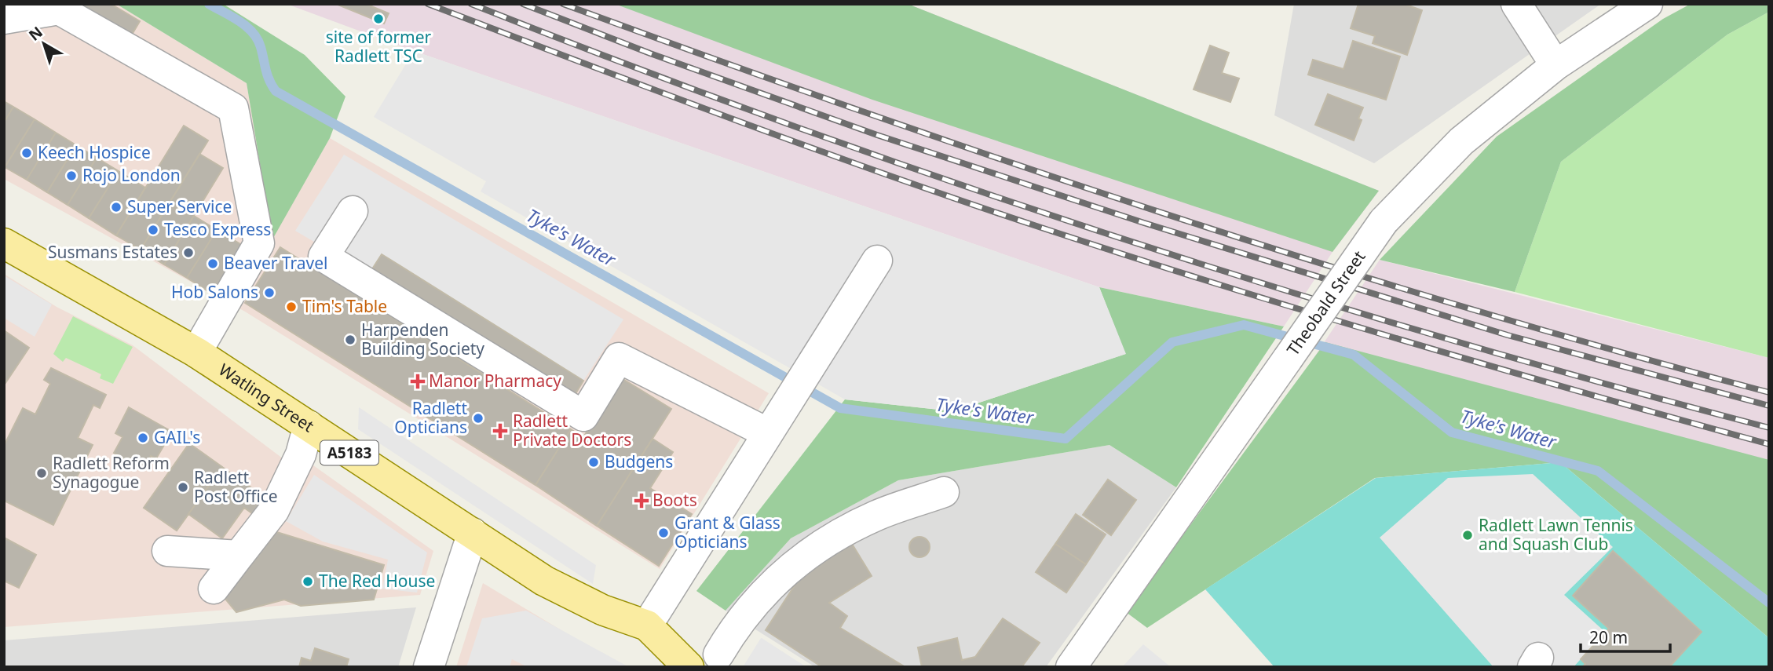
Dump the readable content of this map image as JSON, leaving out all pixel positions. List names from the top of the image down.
{
  "streets": {
    "main road": ["Watling Street", "A5183"],
    "street": ["Theobald Street"]
  },
  "water": ["Tyke's Water"],
  "places": {
    "other": [
      "site of former Radlett TSC",
      "Keech Hospice",
      "Rojo London",
      "Super Service",
      "Tesco Express",
      "Susmans Estates",
      "Beaver Travel",
      "Hob Salons",
      "Tim's Table",
      "Harpenden Building Society",
      "Radlett Opticians",
      "GAIL's",
      "Budgens",
      "Radlett Reform Synagogue",
      "Radlett Post Office",
      "Grant & Glass Opticians",
      "Radlett Lawn Tennis and Squash Club",
      "The Red House"
    ],
    "health": ["Manor Pharmacy", "Radlett Private Doctors", "Boots"]
  },
  "scale_bar": "20 m",
  "north": "top left"
}
